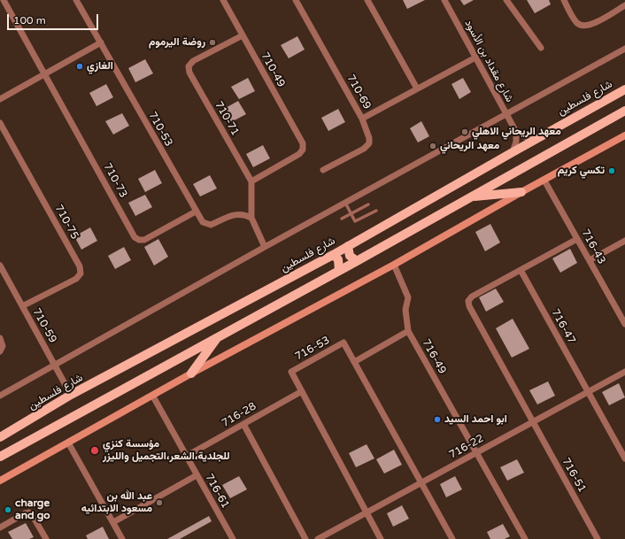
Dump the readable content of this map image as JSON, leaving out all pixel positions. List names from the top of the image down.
{
  "streets": {
    "main road": ["شارع فلسطين"],
    "street": [
      "شارع مقداد بن الأسود",
      "710-49",
      "710-69",
      "710-71",
      "710-53",
      "710-73",
      "710-75",
      "716-43",
      "710-59",
      "716-47",
      "716-53",
      "716-49",
      "716-28",
      "716-22",
      "716-51",
      "716-61"
    ]
  },
  "crossings": [
    ["شارع مقداد بن الأسود", "710-69"],
    ["710-49", "710-71"],
    ["شارع فلسطين", "710-59"],
    ["710-53", "710-73"],
    ["710-75", "710-59"],
    ["716-47", "716-22"],
    ["716-53", "716-28"],
    ["716-53", "716-22"],
    ["716-49", "716-22"],
    ["716-28", "716-61"],
    ["716-22", "716-51"]
  ],
  "places": [
    "روضة اليرموم",
    "الغازي",
    "معهد الريحاني الاهلي",
    "معهد الريحاني",
    "تكسي كريم",
    "ابو احمد السيد",
    "مؤسسة كنزي للجلدية،الشعر،التجميل والليزر",
    "عبد الله بن مسعود الابتدائيه",
    "charge and go"
  ],
  "scale_bar": "100 m"
}
